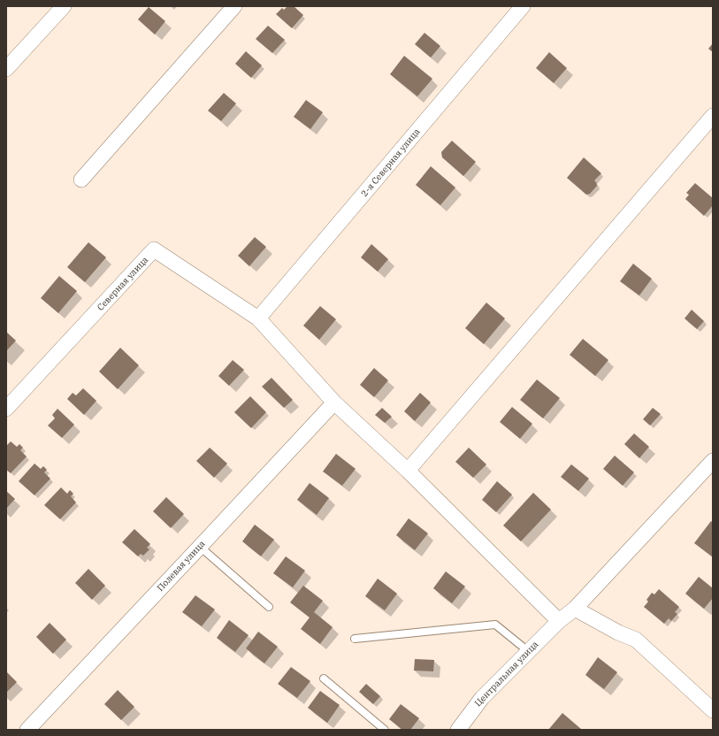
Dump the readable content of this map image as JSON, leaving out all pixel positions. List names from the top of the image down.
{
  "streets": {
    "street": [
      "2-я Северная улица",
      "Северная улица",
      "Полевая улица",
      "Центральная улица"
    ]
  },
  "crossings": [
    ["2-я Северная улица", "Северная улица"]
  ]
}
